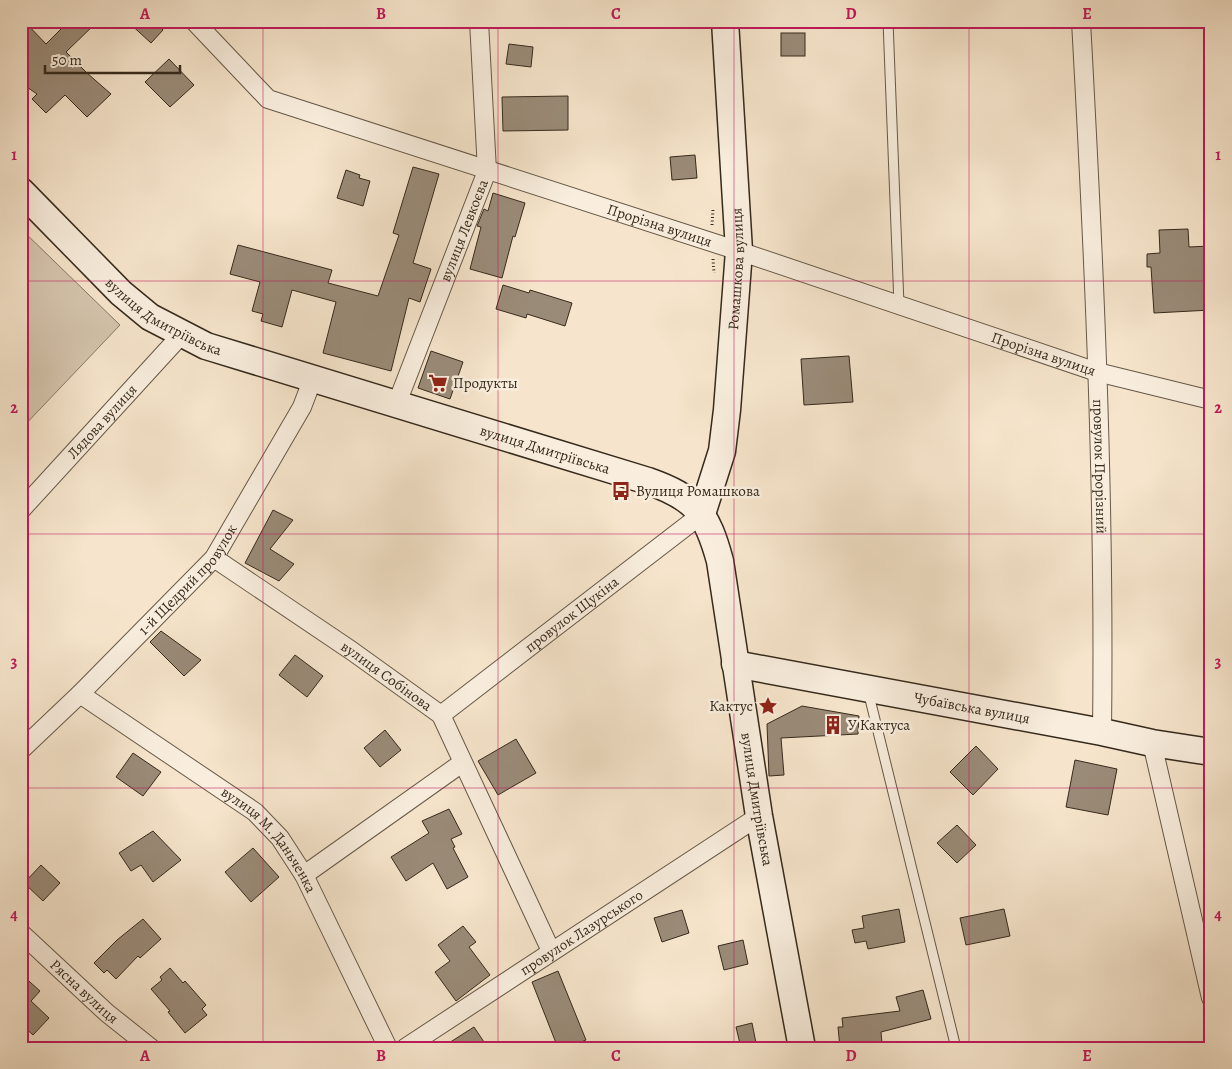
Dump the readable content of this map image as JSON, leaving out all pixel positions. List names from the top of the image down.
{
  "streets": {
    "main road": ["Ромашкова вулиця", "вулиця Дмитріївська", "Чубаївська вулиця"],
    "street": [
      "Прорізна вулиця",
      "вулиця Левкоєва",
      "Лядова вулиця",
      "провулок Прорізний",
      "1-й Щедрий провулок",
      "провулок Щукіна",
      "вулиця Собінова",
      "вулиця М. Даньченка",
      "провулок Лазурського",
      "Рясна вулиця"
    ]
  },
  "crossings": [
    ["Прорізна вулиця", "вулиця Левкоєва"],
    ["Прорізна вулиця", "Ромашкова вулиця"],
    ["Прорізна вулиця", "провулок Прорізний"],
    ["вулиця Левкоєва", "вулиця Дмитріївська"],
    ["Ромашкова вулиця", "вулиця Дмитріївська"],
    ["Ромашкова вулиця", "провулок Щукіна"],
    ["вулиця Дмитріївська", "Лядова вулиця"],
    ["вулиця Дмитріївська", "1-й Щедрий провулок"],
    ["вулиця Дмитріївська", "провулок Щукіна"],
    ["вулиця Дмитріївська", "Чубаївська вулиця"],
    ["вулиця Дмитріївська", "провулок Лазурського"],
    ["провулок Прорізний", "Чубаївська вулиця"],
    ["1-й Щедрий провулок", "вулиця Собінова"],
    ["1-й Щедрий провулок", "вулиця М. Даньченка"],
    ["провулок Щукіна", "вулиця Собінова"],
    ["вулиця Собінова", "провулок Лазурського"]
  ],
  "places": {
    "supermarket": ["Продукты"],
    "bus stop": ["Вулиця Ромашкова"],
    "place": ["Кактус"],
    "building": ["У Кактуса"]
  },
  "scale_bar": "50 m",
  "grid": {
    "columns": [
      "A",
      "B",
      "C",
      "D",
      "E"
    ],
    "rows": [
      "1",
      "2",
      "3",
      "4"
    ]
  }
}
